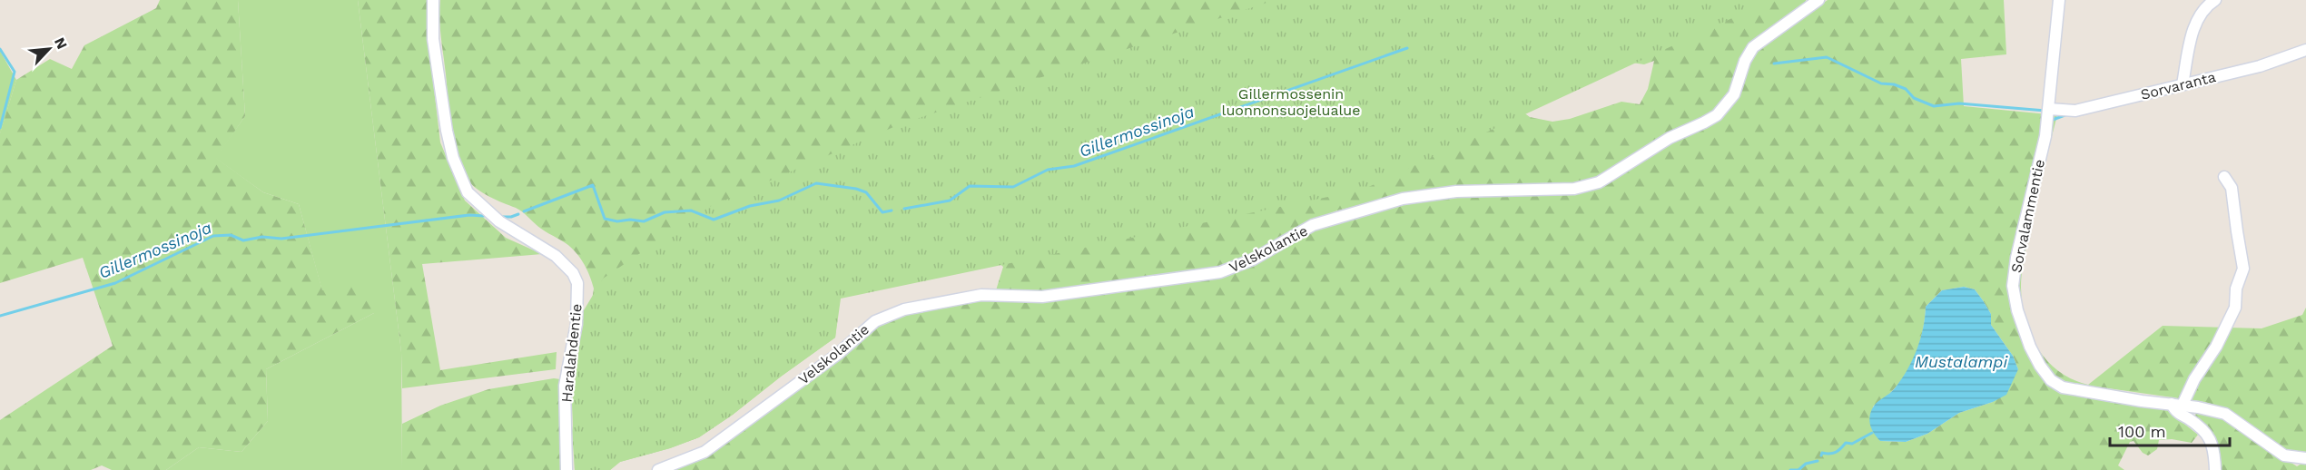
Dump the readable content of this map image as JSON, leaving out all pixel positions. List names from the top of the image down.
{
  "streets": {
    "street": [
      "Sorvaranta",
      "Sorvalammentie",
      "Velskolantie",
      "Haralahdentie"
    ]
  },
  "crossings": [
    ["Sorvaranta", "Sorvalammentie"]
  ],
  "water": ["Gillermossinoja", "Mustalampi"],
  "parks": ["Gillermossenin luonnonsuojelualue"],
  "scale_bar": "100 m",
  "north": "top right"
}
